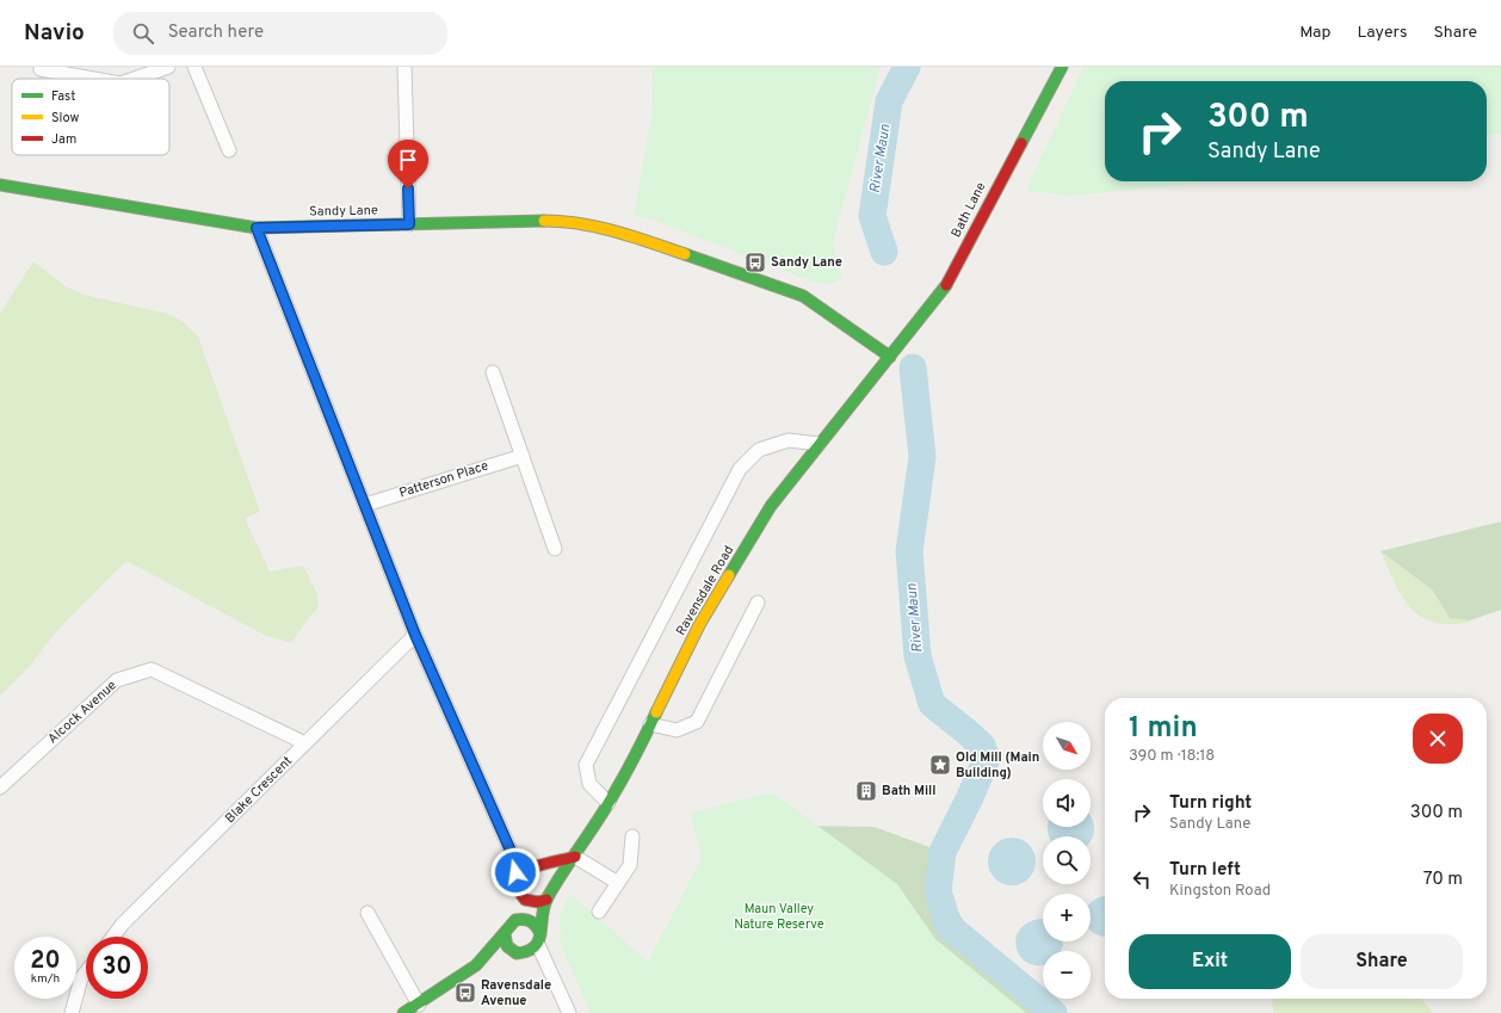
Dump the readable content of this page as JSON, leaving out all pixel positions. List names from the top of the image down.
{
  "streets": {
    "main road": ["Bath Lane", "Sandy Lane", "Ravensdale Road"],
    "street": ["Patterson Place", "Alcock Avenue", "Blake Crescent"]
  },
  "crossings": [
    ["Bath Lane", "Sandy Lane"],
    ["Bath Lane", "Ravensdale Road"],
    ["Sandy Lane", "Ravensdale Road"],
    ["Alcock Avenue", "Blake Crescent"]
  ],
  "water": ["River Maun"],
  "parks": ["Maun Valley Nature Reserve"],
  "places": {
    "bus stop": ["Sandy Lane", "Ravensdale Avenue"],
    "place": ["Old Mill (Main Building)"],
    "building": ["Bath Mill"]
  },
  "legend": ["Fast", "Slow", "Jam"],
  "north": "bottom right",
  "page": {
    "header": "Navio",
    "search": "Search here",
    "nav": ["Map", "Layers", "Share"],
    "turn": ["300 m", "Sandy Lane"],
    "heading": ["1 min", "390 m · 18:18"],
    "map_buttons": ["+", "−"],
    "list": [
      {
        "name": "Turn right",
        "note": "Sandy Lane",
        "value": "300 m"
      },
      {
        "name": "Turn left",
        "note": "Kingston Road",
        "value": "70 m"
      }
    ],
    "buttons": ["Exit", "Share"],
    "speed": "20 km/h",
    "limit": "30"
  }
}
